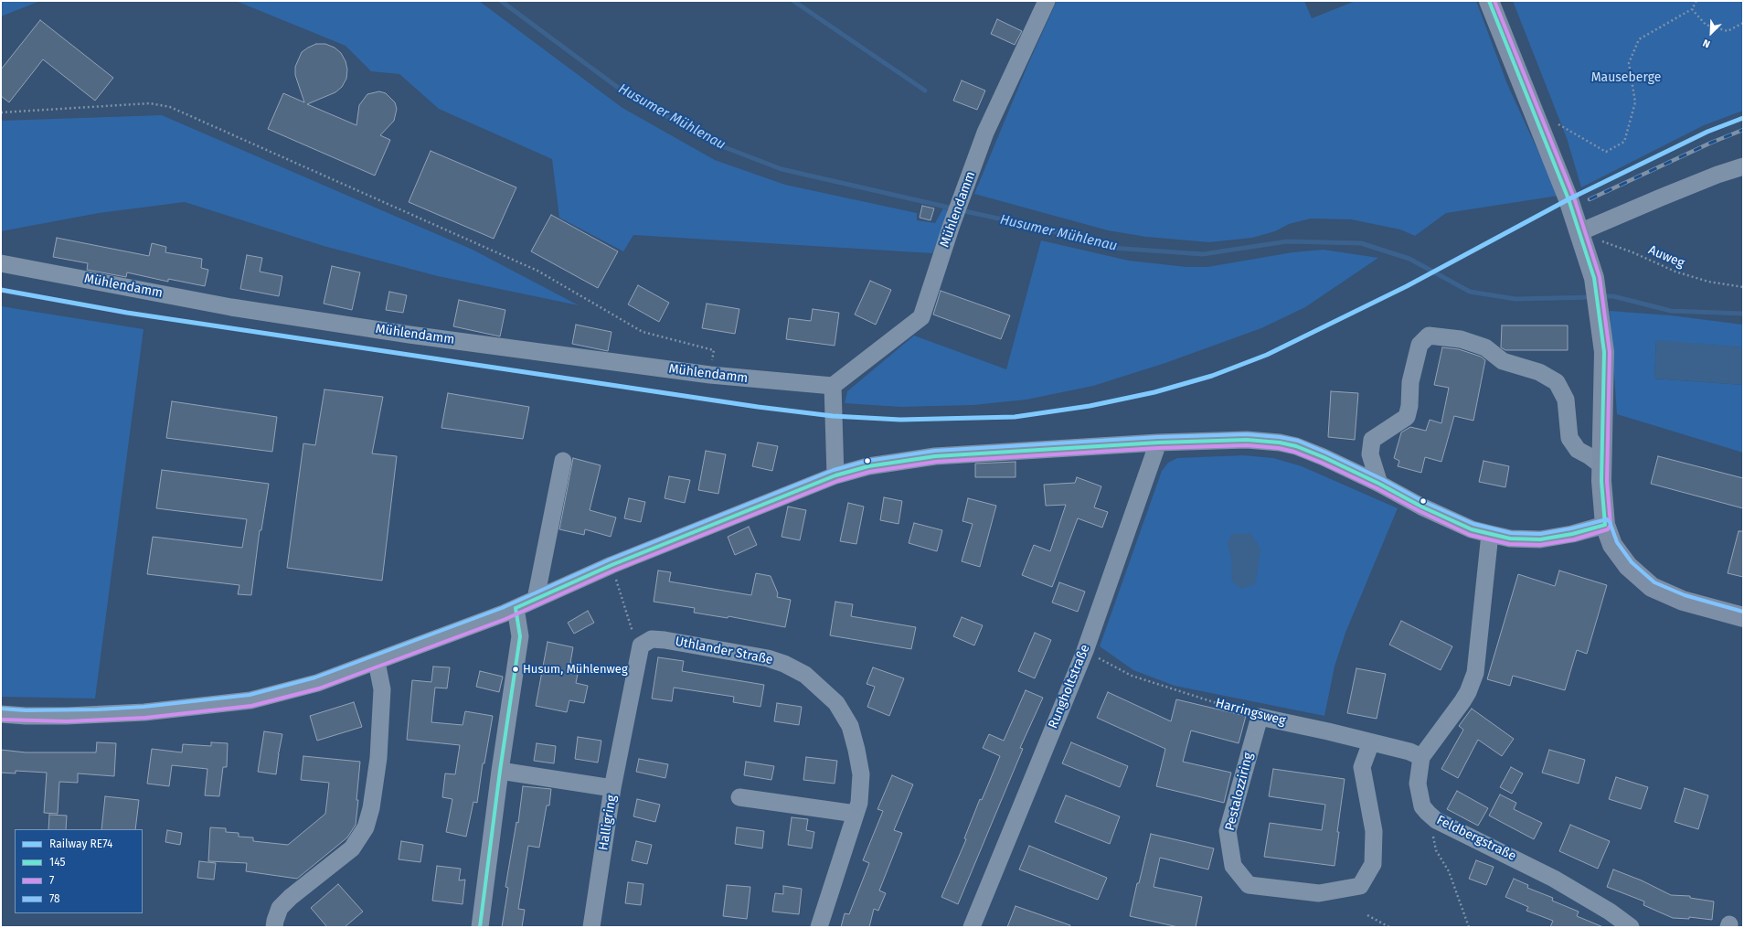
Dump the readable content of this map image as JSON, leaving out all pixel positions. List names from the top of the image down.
{
  "streets": {
    "street": [
      "Mühlendamm",
      "Uthlander Straße",
      "Rungholtstraße",
      "Harringsweg",
      "Pestalozziring",
      "Halligring",
      "Feldbergstraße"
    ],
    "path": ["Auweg"]
  },
  "crossings": [
    ["Rungholtstraße", "Harringsweg"],
    ["Harringsweg", "Pestalozziring"],
    ["Harringsweg", "Feldbergstraße"]
  ],
  "water": ["Husumer Mühlenau"],
  "parks": ["Mauseberge"],
  "places": ["Husum, Mühlenweg"],
  "lines": [
    "transit line 145",
    "transit line 7",
    "rail line RE74",
    "transit line 78"
  ],
  "legend": [
    "Railway RE74",
    "145",
    "7",
    "78"
  ],
  "north": "bottom left"
}
